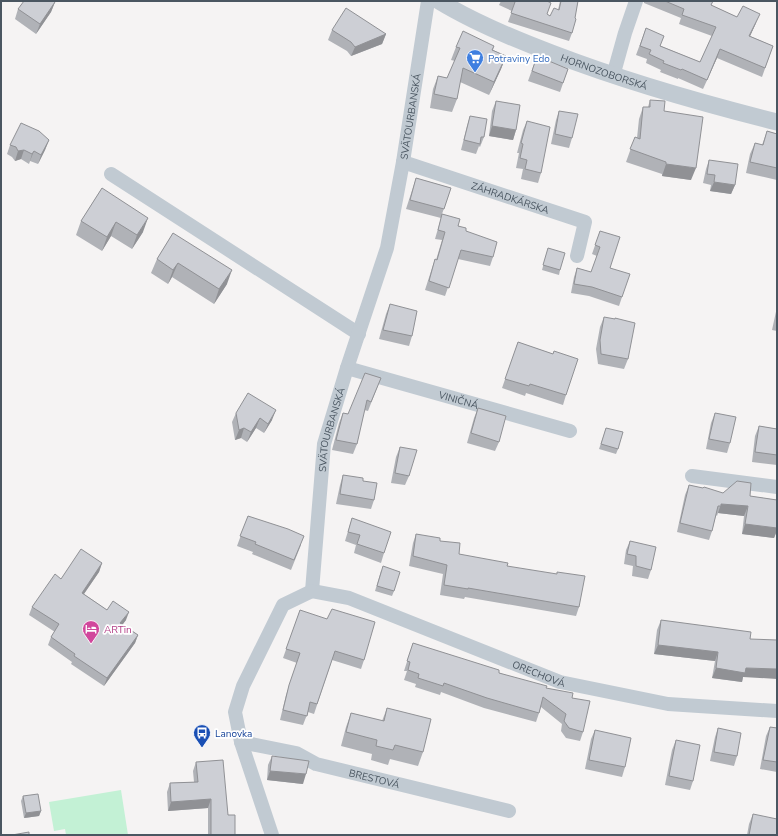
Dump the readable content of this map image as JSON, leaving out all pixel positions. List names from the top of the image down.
{
  "streets": {
    "street": [
      "HORNOZOBORSKÁ",
      "SVÄTOURBANSKÁ",
      "ZÁHRADKÁRSKA",
      "VINIČNÁ",
      "ORECHOVÁ",
      "BRESTOVÁ"
    ]
  },
  "crossings": [
    ["SVÄTOURBANSKÁ", "ZÁHRADKÁRSKA"],
    ["SVÄTOURBANSKÁ", "VINIČNÁ"],
    ["SVÄTOURBANSKÁ", "ORECHOVÁ"]
  ],
  "places": {
    "supermarket": ["Potraviny Edo"],
    "hotel": ["ARTin"],
    "bus stop": ["Lanovka"]
  }
}
